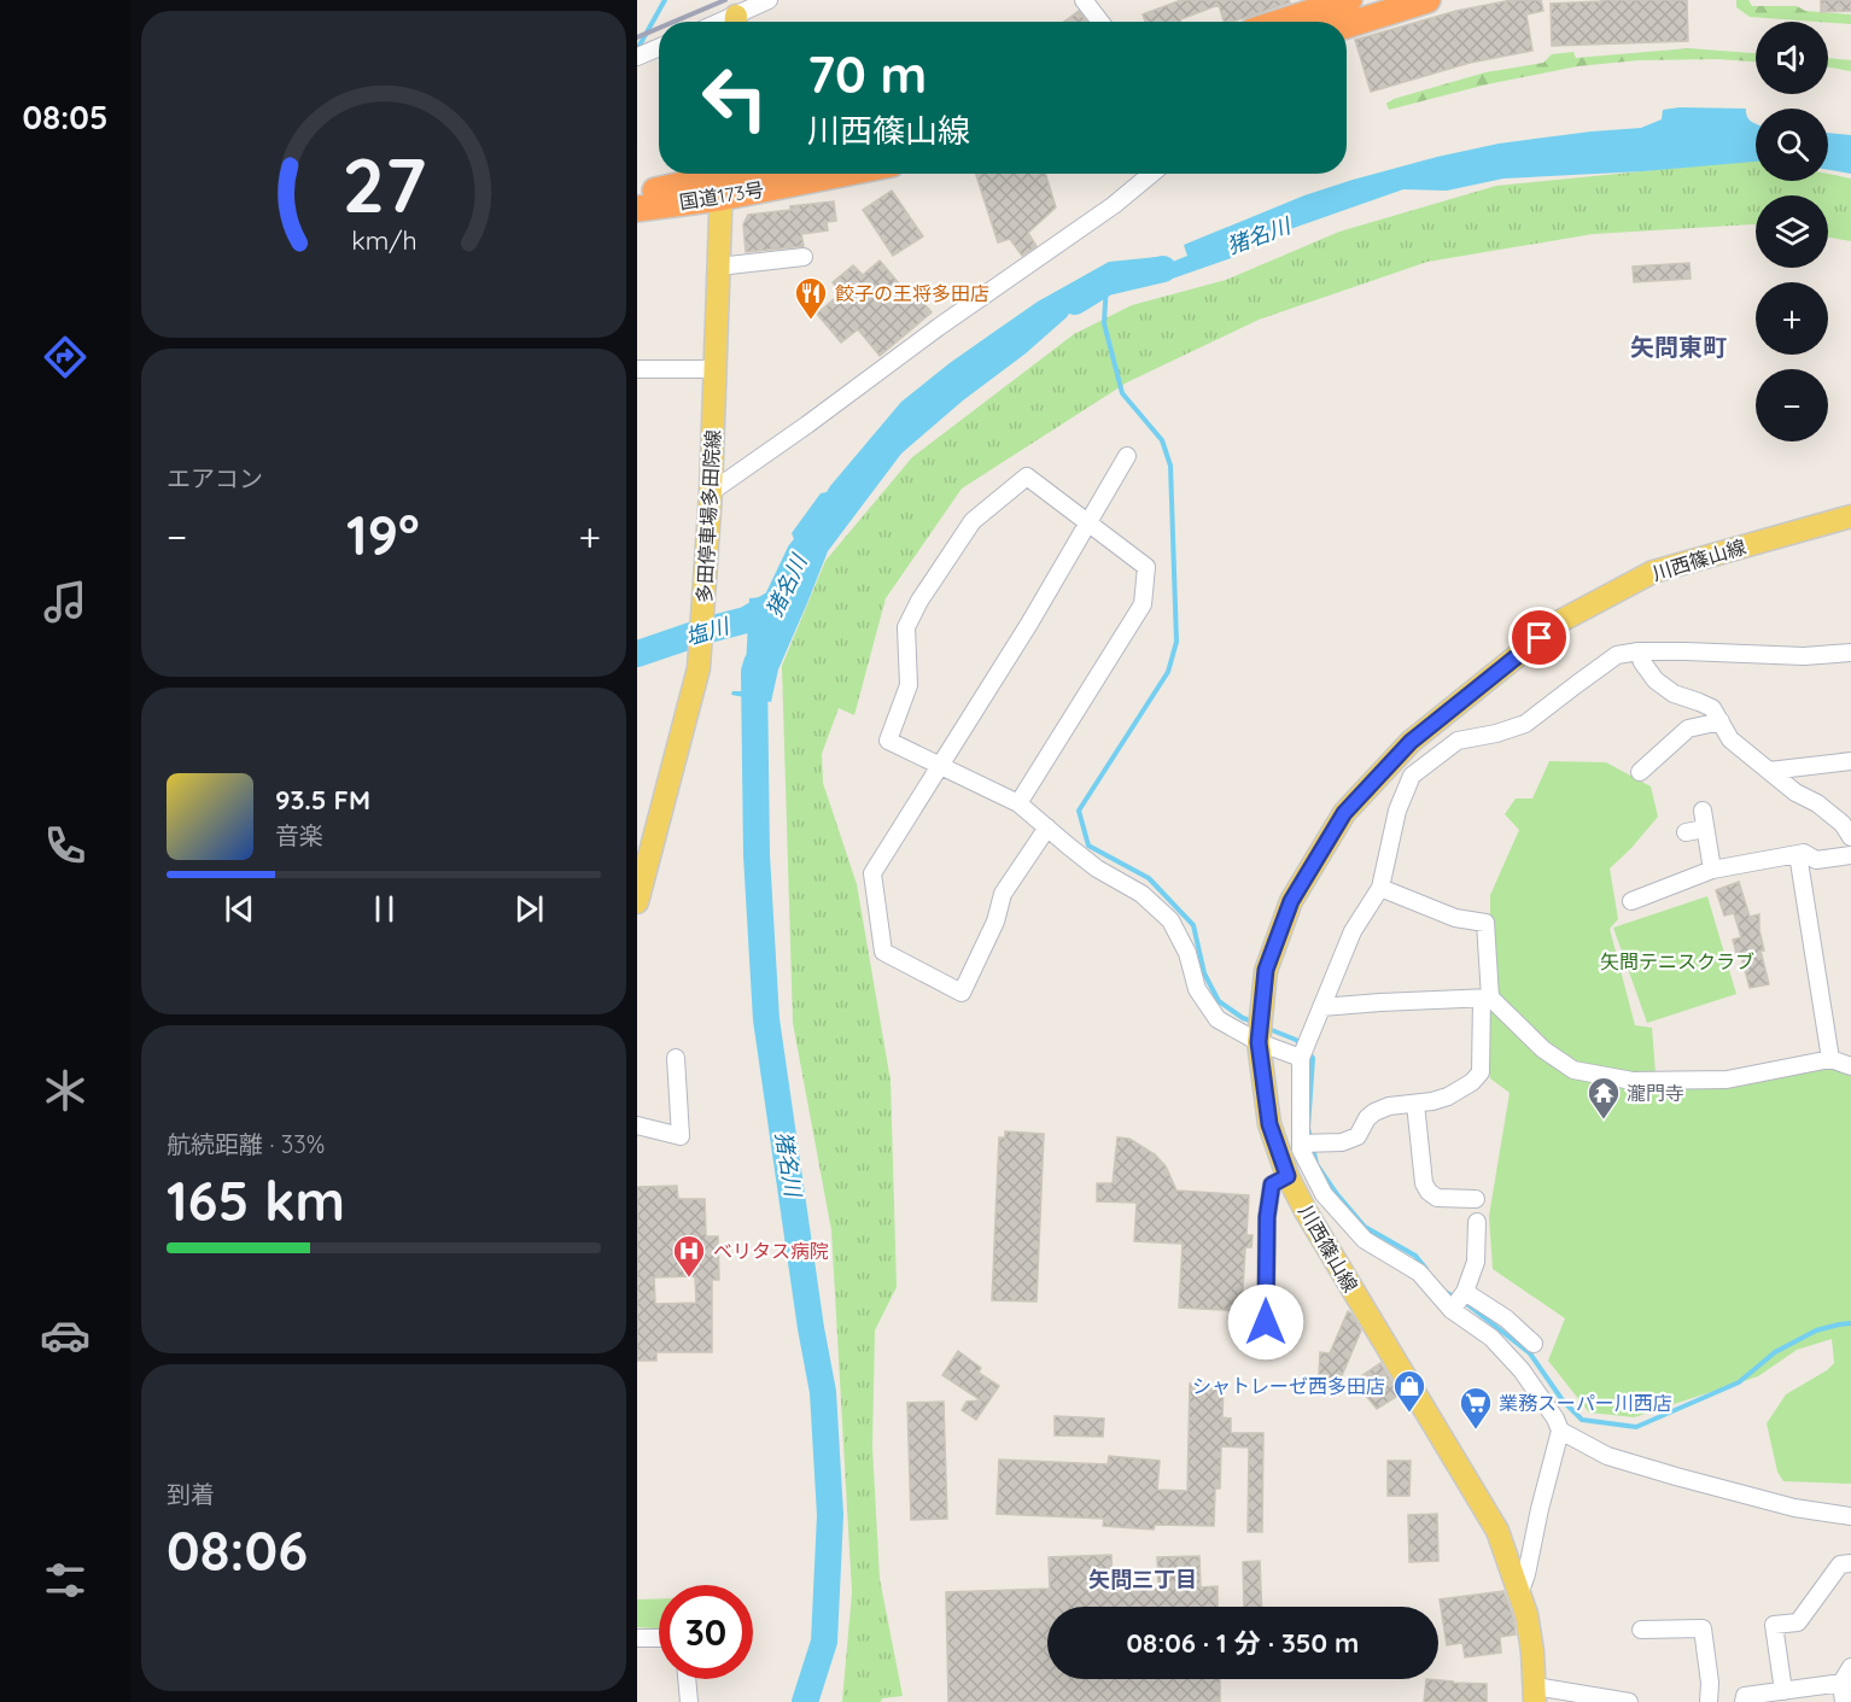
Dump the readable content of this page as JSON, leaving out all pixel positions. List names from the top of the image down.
{
  "streets": {
    "highway": ["国道173号"],
    "main road": ["多田停車場多田院線", "川西篠山線"]
  },
  "crossings": [
    ["国道173号", "多田停車場多田院線"]
  ],
  "districts": ["矢問東町", "矢問三丁目"],
  "water": ["猪名川", "塩川"],
  "parks": ["矢問テニスクラブ"],
  "places": {
    "restaurant": ["餃子の王将多田店"],
    "temple": ["瀧門寺"],
    "hospital": ["ベリタス病院"],
    "shop": ["シャトレーゼ西多田店"],
    "supermarket": ["業務スーパー川西店"]
  },
  "page": {
    "tabs": "08:05",
    "map_buttons": ["+", "−"],
    "turn": ["70 m", "川西篠山線"],
    "tile": [
      "エアコン",
      ["航続距離 · 33%", "165 km"],
      ["到着", "08:06"]
    ],
    "heat": ["−", "19°", "+"],
    "song": ["93.5 FM", "音楽"],
    "limit": "30",
    "trip": "08:06 · 1 分 · 350 m",
    "gauge": ["27", "km/h"]
  }
}
